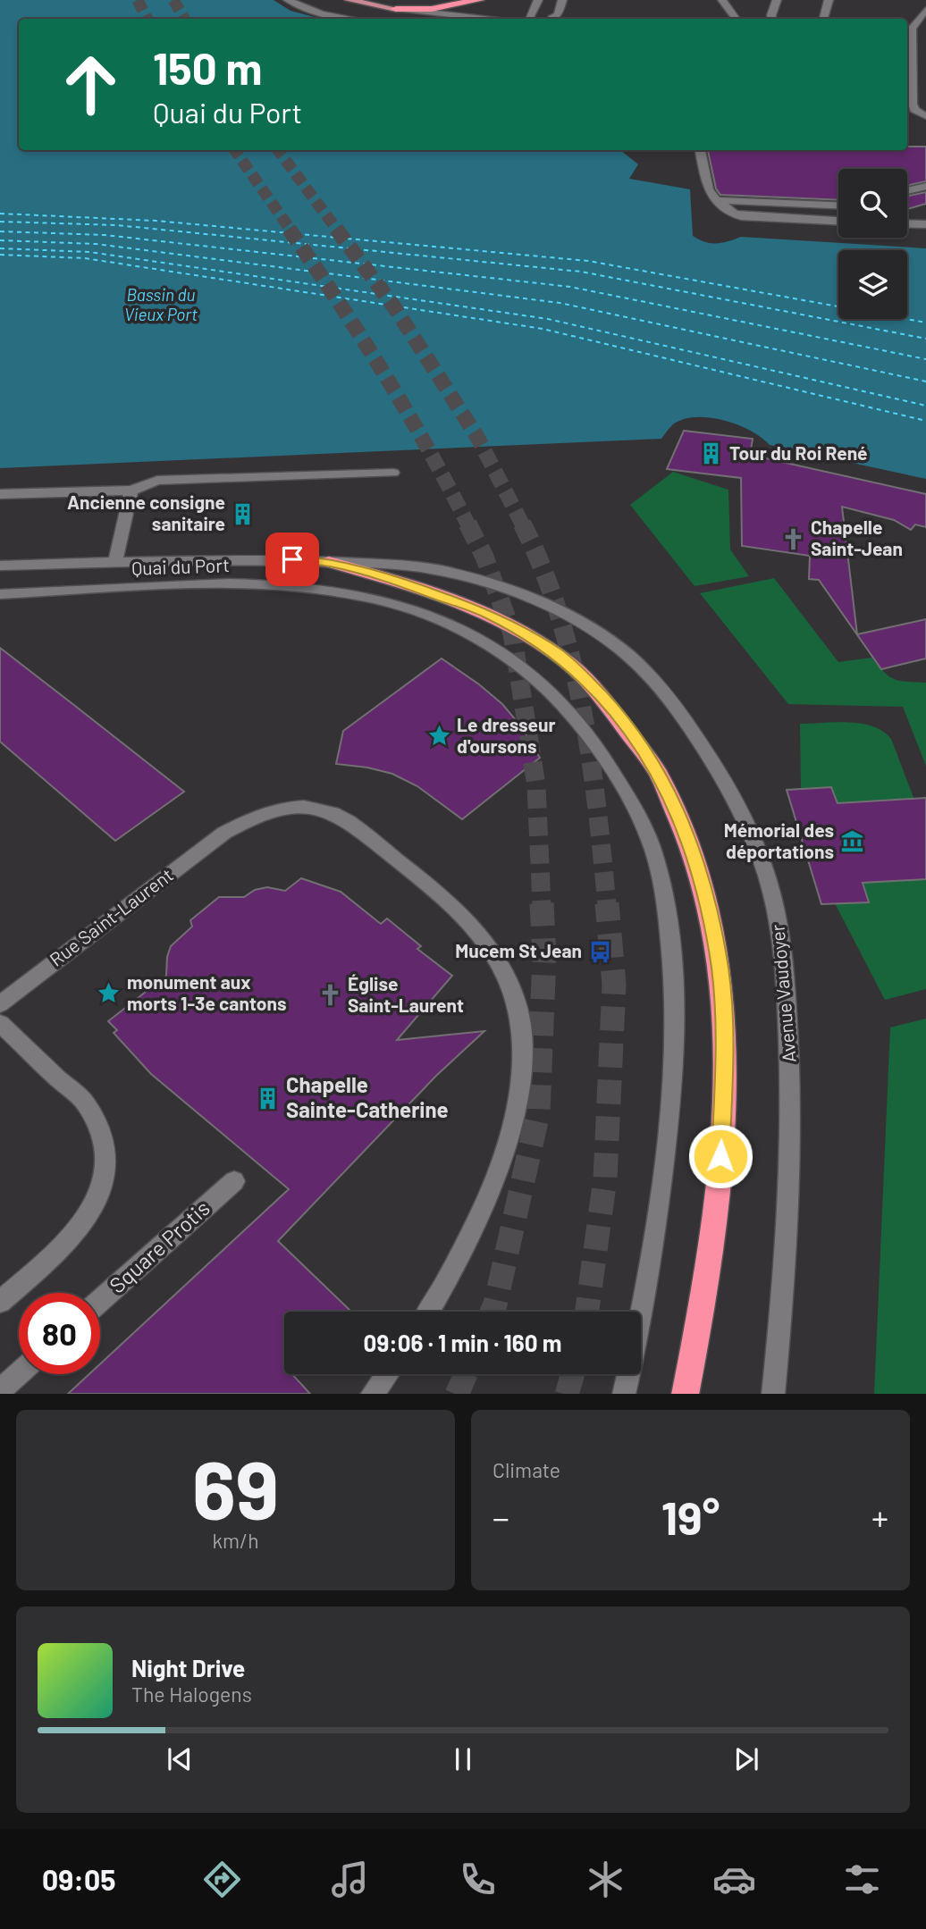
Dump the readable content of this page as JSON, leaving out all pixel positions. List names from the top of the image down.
{
  "streets": {
    "street": [
      "Quai du Port",
      "Rue Saint-Laurent",
      "Avenue Vaudoyer",
      "Square Protis"
    ]
  },
  "crossings": [
    ["Quai du Port", "Avenue Vaudoyer"]
  ],
  "water": ["Bassin du Vieux Port"],
  "places": {
    "building": ["Tour du Roi René", "Ancienne consigne sanitaire", "Chapelle Sainte-Catherine"],
    "church": ["Chapelle Saint-Jean", "Église Saint-Laurent"],
    "place": ["Le dresseur d'oursons", "monument aux morts 1-3e cantons"],
    "museum": ["Mémorial des déportations"],
    "bus stop": ["Mucem St Jean"]
  },
  "page": {
    "turn": ["150 m", "Quai du Port"],
    "limit": "80",
    "trip": "09:06 · 1 min · 160 m",
    "tile": [
      ["69", "km/h"],
      "Climate"
    ],
    "heat": ["−", "19°", "+"],
    "song": ["Night Drive", "The Halogens"],
    "tabs": "09:05"
  }
}
